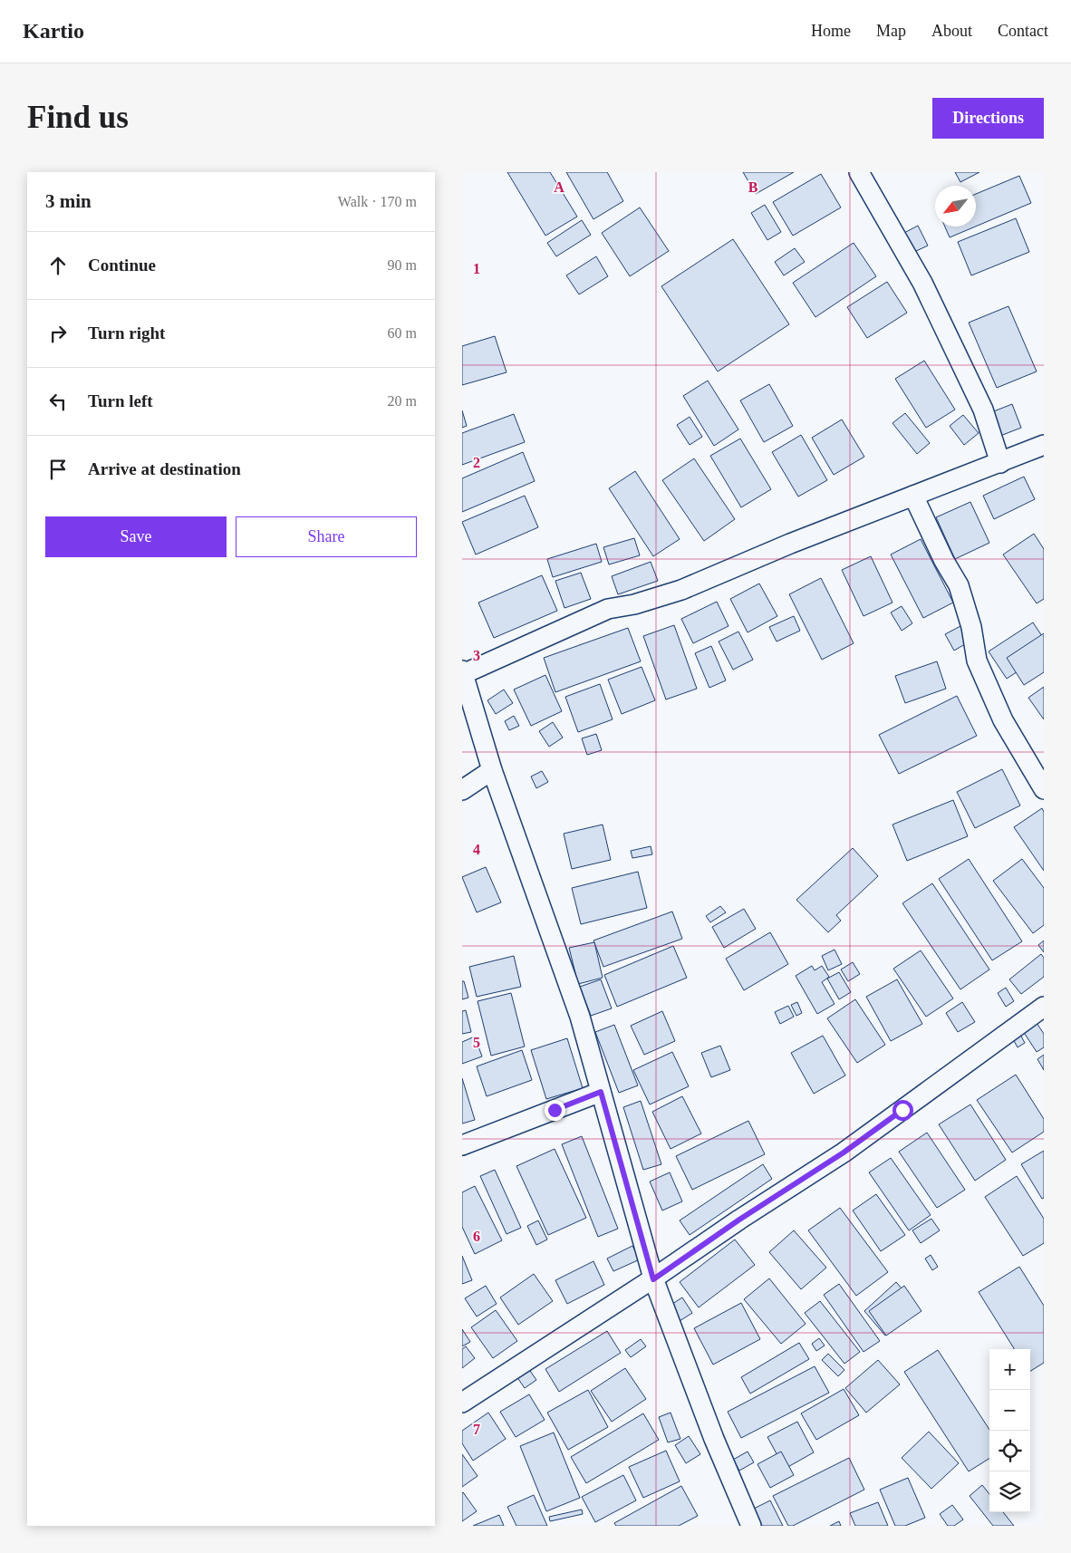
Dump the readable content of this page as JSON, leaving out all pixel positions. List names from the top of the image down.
{
  "north": "bottom left",
  "page": {
    "header": "Kartio",
    "nav": [
      "Home",
      "Map",
      "About",
      "Contact"
    ],
    "buttons": [
      "Directions",
      ["Save", "Share"]
    ],
    "title": "Find us",
    "heading": ["3 min", "Walk · 170 m"],
    "list": [
      ["Continue", "90 m"],
      ["Turn right", "60 m"],
      ["Turn left", "20 m"],
      "Arrive at destination"
    ],
    "map_buttons": ["+", "−"]
  },
  "grid": {
    "columns": ["A", "B"],
    "rows": [
      "1",
      "2",
      "3",
      "4",
      "5",
      "6",
      "7"
    ]
  }
}
